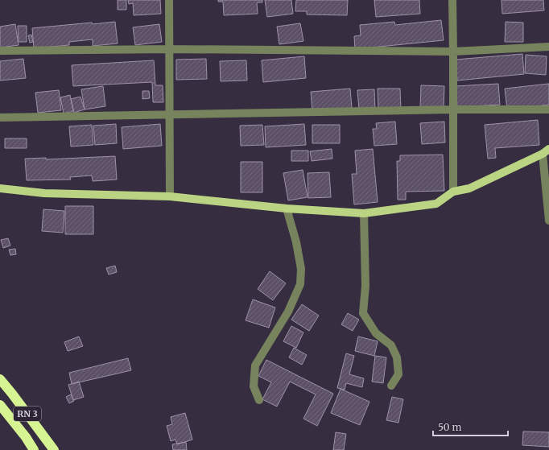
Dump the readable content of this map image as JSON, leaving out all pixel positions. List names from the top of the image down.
{
  "streets": {
    "highway": ["RN 3"]
  },
  "scale_bar": "50 m"
}
